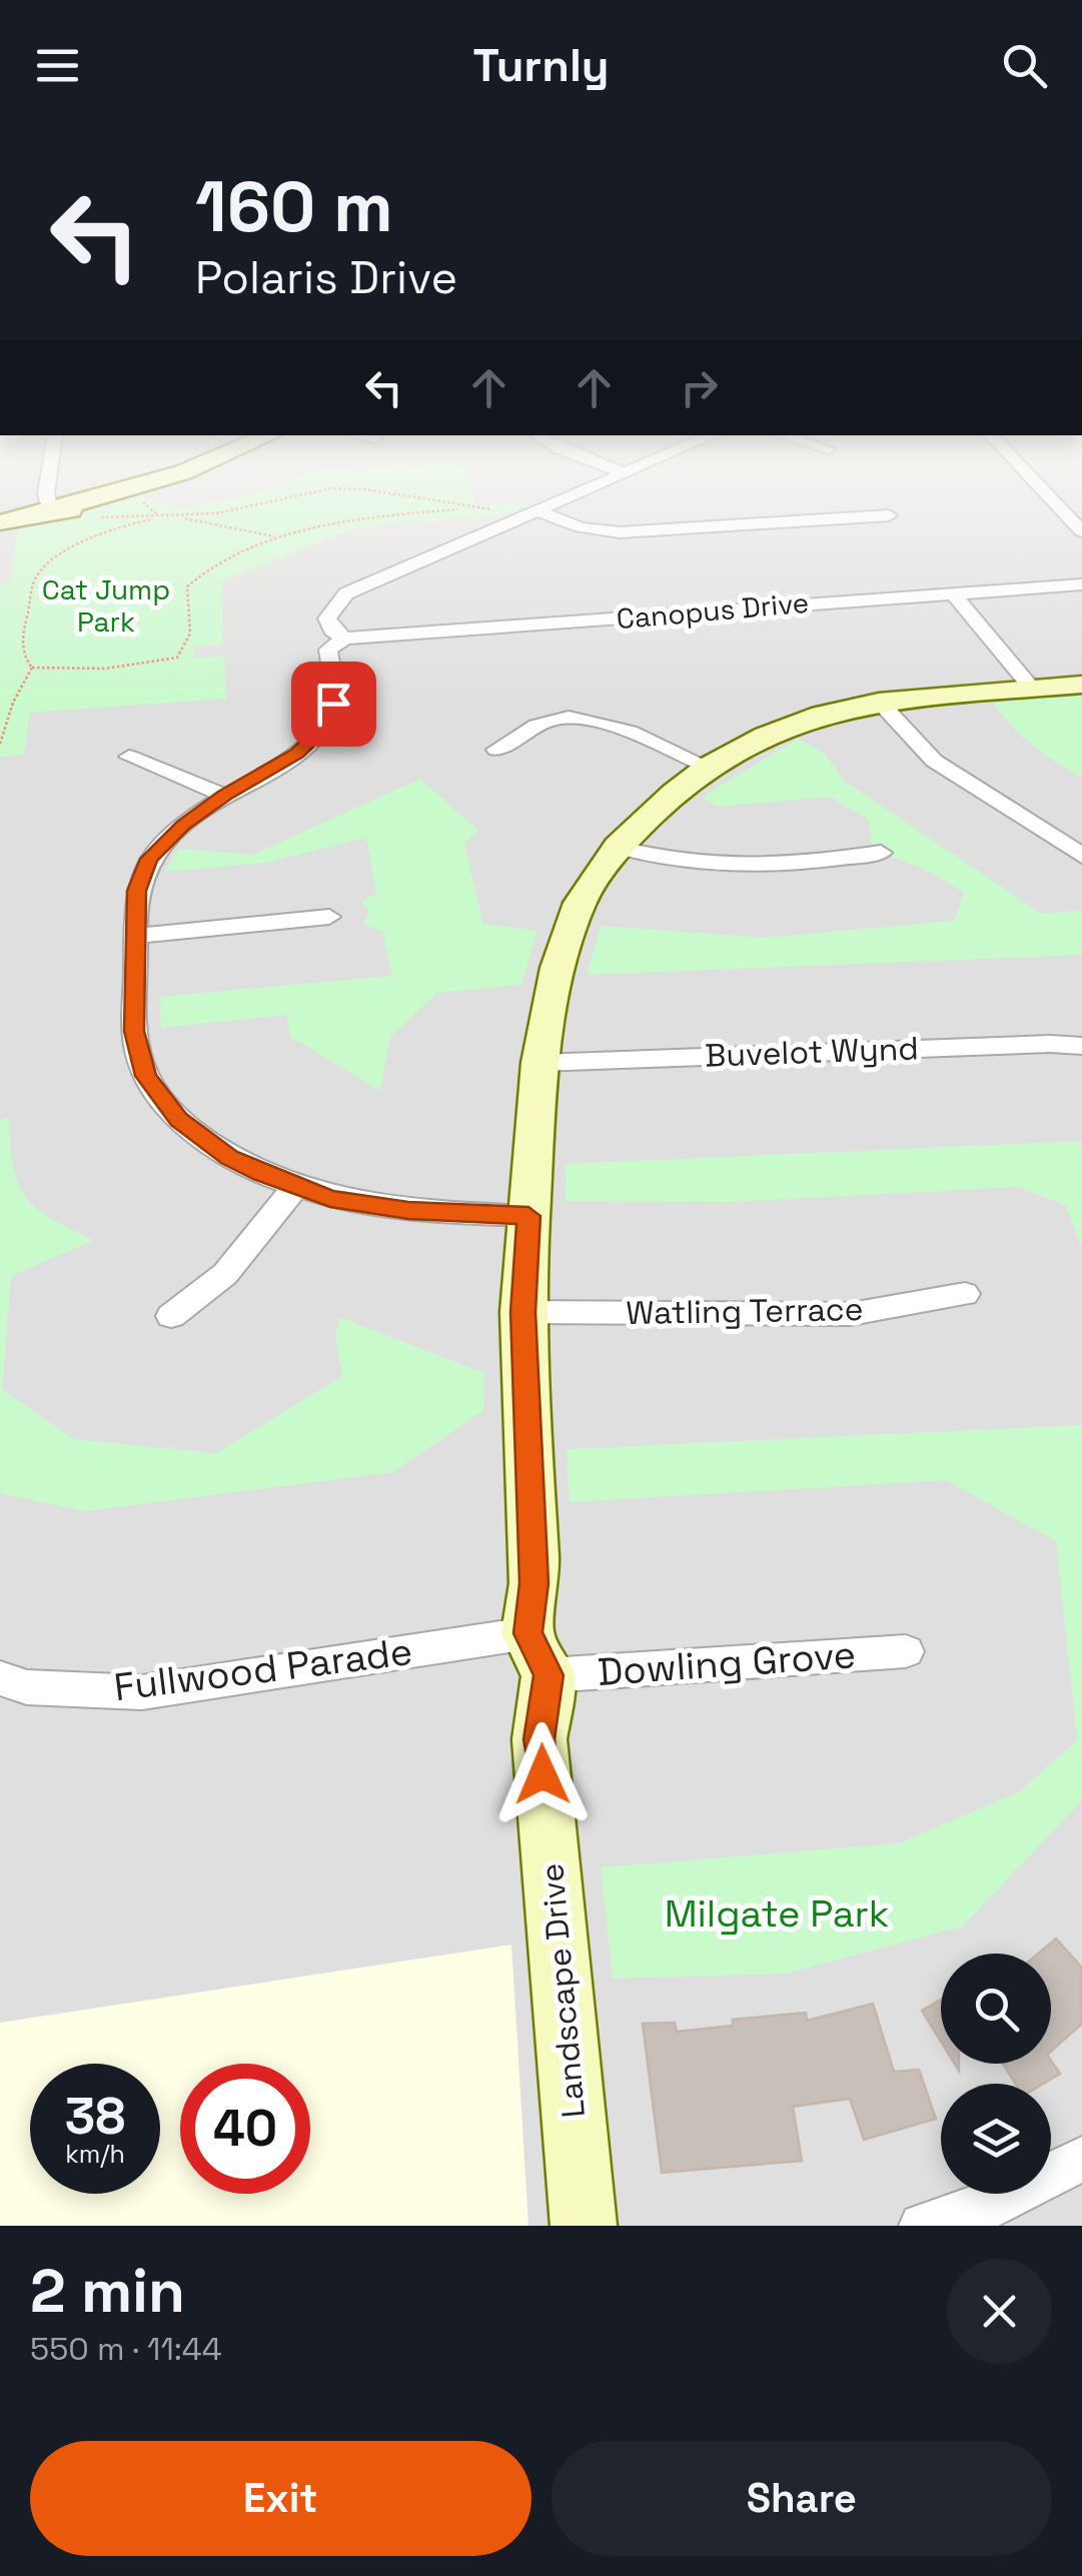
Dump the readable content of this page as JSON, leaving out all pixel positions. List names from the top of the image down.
{
  "streets": {
    "street": [
      "Canopus Drive",
      "Buvelot Wynd",
      "Watling Terrace",
      "Dowling Grove",
      "Fullwood Parade",
      "Landscape Drive"
    ]
  },
  "crossings": [
    ["Buvelot Wynd", "Landscape Drive"],
    ["Watling Terrace", "Landscape Drive"],
    ["Dowling Grove", "Fullwood Parade"],
    ["Dowling Grove", "Landscape Drive"],
    ["Fullwood Parade", "Landscape Drive"]
  ],
  "parks": ["Cat Jump Park", "Milgate Park"],
  "page": {
    "header": "Turnly",
    "turn": ["160 m", "Polaris Drive"],
    "speed": "38 km/h",
    "limit": "40",
    "heading": ["2 min", "550 m · 11:44"],
    "buttons": ["Exit", "Share"]
  }
}
